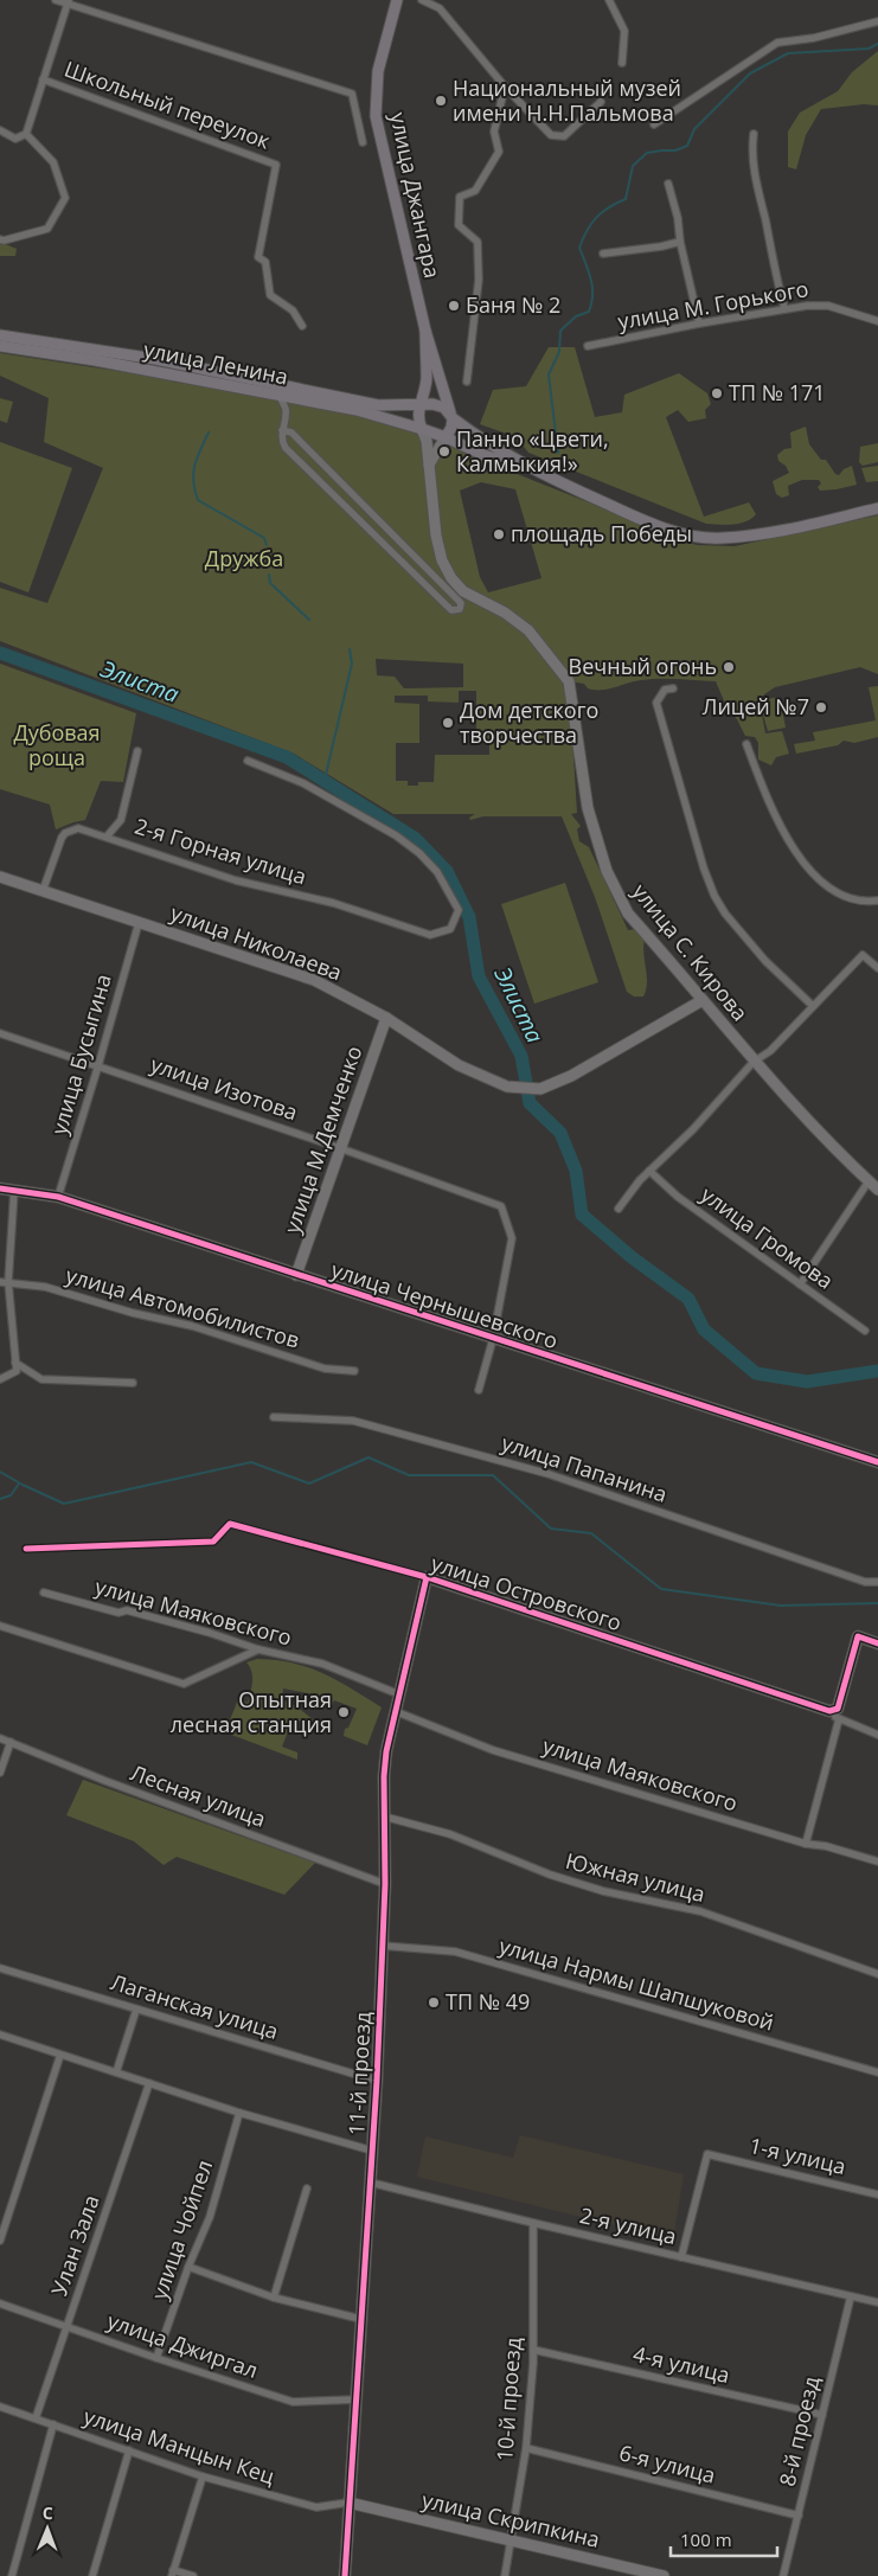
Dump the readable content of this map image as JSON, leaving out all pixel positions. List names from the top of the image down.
{
  "streets": {
    "main road": ["улица Джангара", "улица Ленина"],
    "street": [
      "Школьный переулок",
      "улица М. Горького",
      "2-я Горная улица",
      "улица Николаева",
      "улица С. Кирова",
      "улица Бусыгина",
      "улица Изотова",
      "улица М.Демченко",
      "улица Громова",
      "улица Чернышевского",
      "улица Автомобилистов",
      "улица Папанина",
      "улица Островского",
      "улица Маяковского",
      "Лесная улица",
      "Южная улица",
      "улица Нармы Шапшуковой",
      "Лаганская улица",
      "11-й проезд",
      "1-я улица",
      "2-я улица",
      "улица Чойпел",
      "Улан Зала",
      "улица Джиргал",
      "4-я улица",
      "10-й проезд",
      "8-й проезд",
      "улица Манцын Кец",
      "6-я улица",
      "улица Скрипкина"
    ]
  },
  "crossings": [
    ["улица Джангара", "улица Ленина"],
    ["улица Джангара", "улица С. Кирова"],
    ["улица Ленина", "улица С. Кирова"],
    ["2-я Горная улица", "улица Николаева"],
    ["улица Николаева", "улица С. Кирова"],
    ["улица Николаева", "улица Бусыгина"],
    ["улица Николаева", "улица М.Демченко"],
    ["улица Бусыгина", "улица Изотова"],
    ["улица Бусыгина", "улица Чернышевского"],
    ["улица Изотова", "улица М.Демченко"],
    ["улица Изотова", "улица Чернышевского"],
    ["улица М.Демченко", "улица Чернышевского"],
    ["улица Островского", "11-й проезд"],
    ["улица Маяковского", "11-й проезд"],
    ["Лесная улица", "11-й проезд"],
    ["Южная улица", "11-й проезд"],
    ["улица Нармы Шапшуковой", "11-й проезд"],
    ["Лаганская улица", "11-й проезд"],
    ["11-й проезд", "2-я улица"],
    ["11-й проезд", "улица Джиргал"],
    ["11-й проезд", "улица Манцын Кец"],
    ["11-й проезд", "улица Скрипкина"],
    ["1-я улица", "2-я улица"],
    ["2-я улица", "10-й проезд"],
    ["2-я улица", "8-й проезд"],
    ["улица Чойпел", "улица Джиргал"],
    ["Улан Зала", "улица Джиргал"],
    ["Улан Зала", "улица Манцын Кец"],
    ["4-я улица", "10-й проезд"],
    ["4-я улица", "8-й проезд"],
    ["10-й проезд", "6-я улица"],
    ["10-й проезд", "улица Скрипкина"],
    ["8-й проезд", "6-я улица"],
    ["улица Манцын Кец", "улица Скрипкина"]
  ],
  "water": ["Элиста"],
  "parks": ["Дружба", "Дубовая роща"],
  "places": [
    "Национальный музей имени Н.Н.Пальмова",
    "Баня № 2",
    "ТП № 171",
    "Панно «Цвети, Калмыкия!»",
    "площадь Победы",
    "Вечный огонь",
    "Лицей №7",
    "Дом детского творчества",
    "Опытная лесная станция",
    "ТП № 49"
  ],
  "scale_bar": "100 m",
  "north": "top"
}
